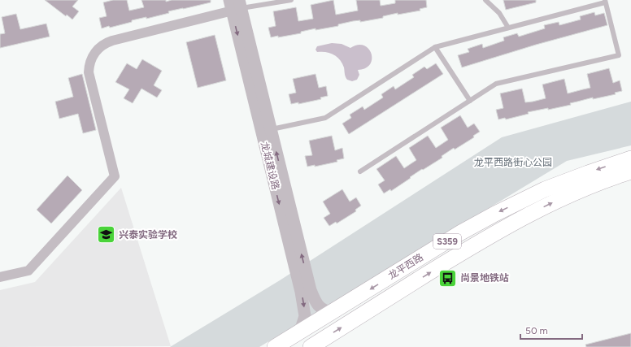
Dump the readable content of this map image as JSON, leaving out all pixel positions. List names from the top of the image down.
{
  "streets": {
    "main road": ["S359", "龙平西路"],
    "street": ["龙城建设路"]
  },
  "crossings": [
    ["龙城建设路", "龙平西路"]
  ],
  "parks": ["龙平西路街心公园"],
  "places": {
    "school or university": ["兴泰实验学校"],
    "bus stop": ["尚景地铁站"]
  },
  "scale_bar": "50 m"
}
